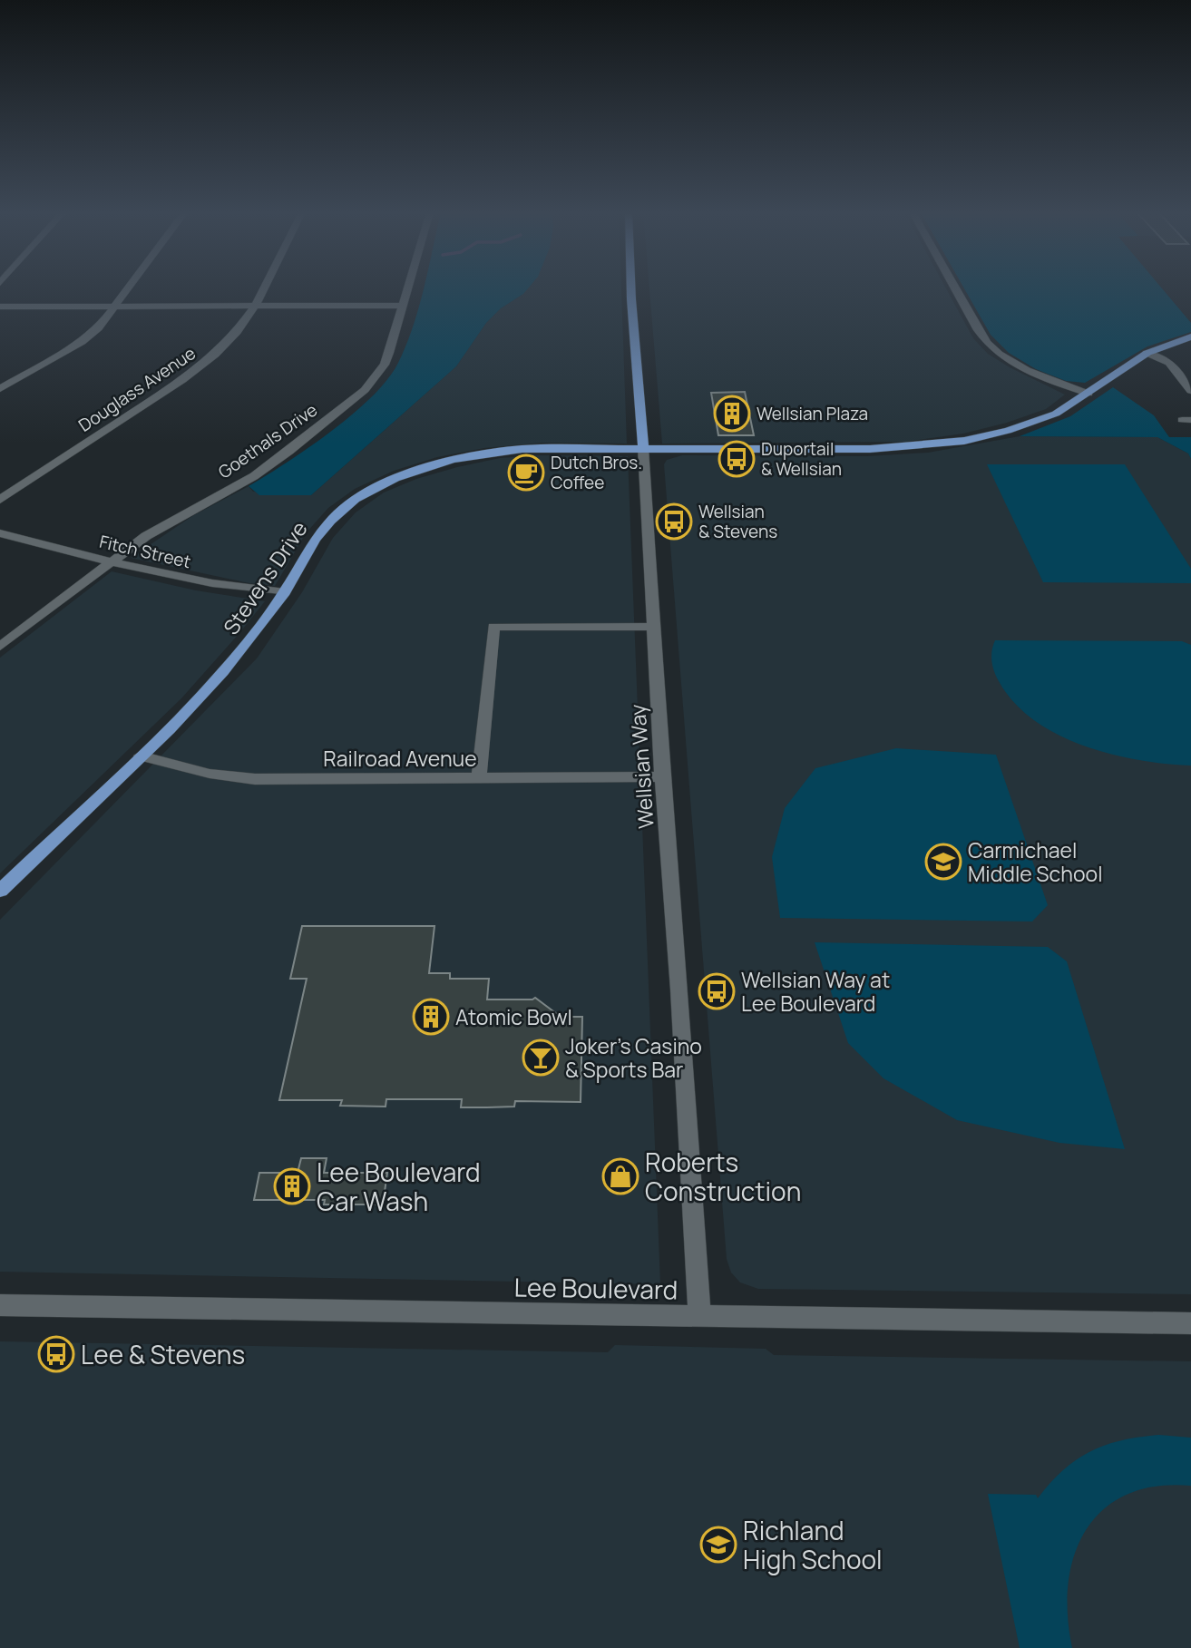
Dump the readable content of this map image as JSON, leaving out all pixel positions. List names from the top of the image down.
{
  "streets": {
    "main road": ["Stevens Drive", "Wellsian Way"],
    "street": [
      "Douglass Avenue",
      "Goethals Drive",
      "Fitch Street",
      "Railroad Avenue",
      "Lee Boulevard"
    ]
  },
  "crossings": [
    ["Goethals Drive", "Fitch Street"],
    ["Fitch Street", "Stevens Drive"],
    ["Stevens Drive", "Railroad Avenue"],
    ["Stevens Drive", "Wellsian Way"],
    ["Railroad Avenue", "Wellsian Way"],
    ["Wellsian Way", "Lee Boulevard"]
  ],
  "places": {
    "building": ["Wellsian Plaza", "Atomic Bowl", "Lee Boulevard Car Wash"],
    "bus stop": [
      "Duportail & Wellsian",
      "Wellsian & Stevens",
      "Wellsian Way at Lee Boulevard",
      "Lee & Stevens"
    ],
    "cafe": ["Dutch Bros. Coffee"],
    "school or university": ["Carmichael Middle School", "Richland High School"],
    "bar": ["Joker's Casino & Sports Bar"],
    "shop": ["Roberts Construction"]
  }
}
